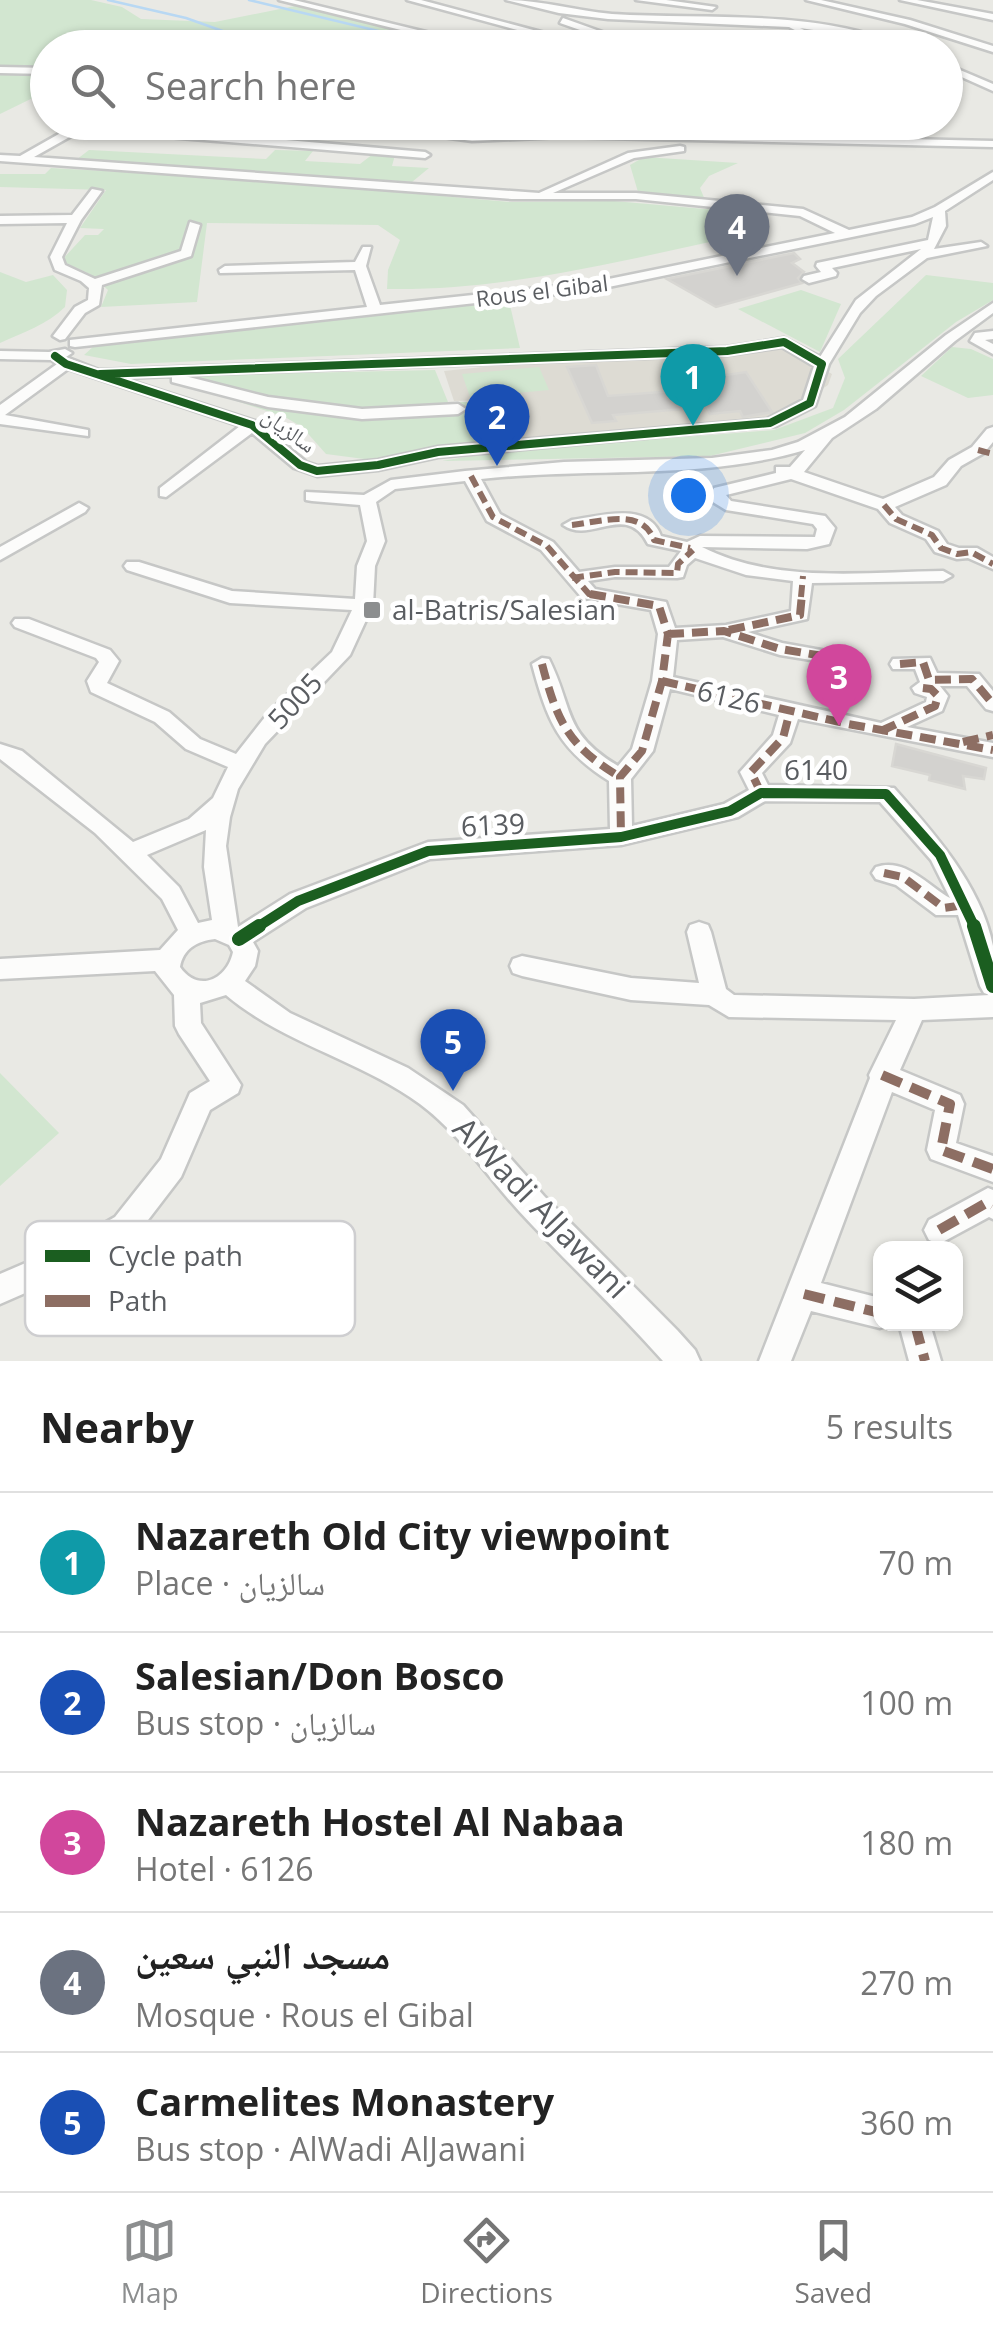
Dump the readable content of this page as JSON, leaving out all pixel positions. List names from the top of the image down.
{
  "streets": {
    "street": [
      "Rous el Gibal",
      "سالزيان",
      "6126",
      "5005",
      "6140",
      "6139",
      "AlWadi AlJawani"
    ]
  },
  "crossings": [
    ["5005", "6139"],
    ["5005", "AlWadi AlJawani"],
    ["6140", "6139"],
    ["6139", "AlWadi AlJawani"]
  ],
  "places": {
    "transit": ["al-Batris/Salesian"]
  },
  "legend": ["Cycle path", "Path"],
  "page": {
    "search": "Search here",
    "pins": [
      "4",
      "1",
      "2",
      "3",
      "5"
    ],
    "heading": ["Nearby", "5 results"],
    "list": [
      {
        "mark": "1",
        "name": "Nazareth Old City viewpoint",
        "note": "Place · سالزيان",
        "value": "70 m"
      },
      {
        "mark": "2",
        "name": "Salesian/Don Bosco",
        "note": "Bus stop · سالزيان",
        "value": "100 m"
      },
      {
        "mark": "3",
        "name": "Nazareth Hostel Al Nabaa",
        "note": "Hotel · 6126",
        "value": "180 m"
      },
      {
        "mark": "4",
        "name": "مسجد النبي سعين",
        "note": "Mosque · Rous el Gibal",
        "value": "270 m"
      },
      {
        "mark": "5",
        "name": "Carmelites Monastery",
        "note": "Bus stop · AlWadi AlJawani",
        "value": "360 m"
      }
    ],
    "nav": ["Map", "Directions", "Saved"]
  }
}
